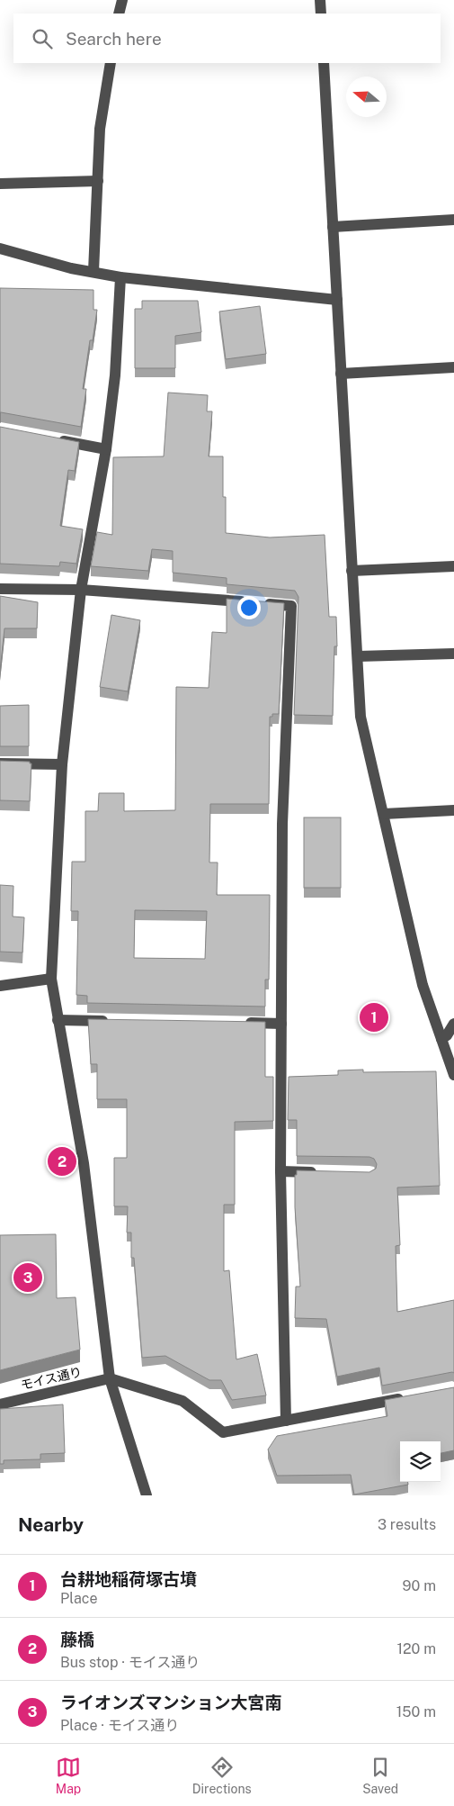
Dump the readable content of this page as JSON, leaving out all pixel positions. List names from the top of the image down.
{
  "streets": {
    "street": ["モイス通り"]
  },
  "north": "left",
  "page": {
    "search": "Search here",
    "pins": ["1", "2", "3"],
    "heading": ["Nearby", "3 results"],
    "list": [
      {
        "mark": "1",
        "name": "台耕地稲荷塚古墳",
        "note": "Place",
        "value": "90 m"
      },
      {
        "mark": "2",
        "name": "藤橋",
        "note": "Bus stop · モイス通り",
        "value": "120 m"
      },
      {
        "mark": "3",
        "name": "ライオンズマンション大宮南",
        "note": "Place · モイス通り",
        "value": "150 m"
      }
    ],
    "nav": ["Map", "Directions", "Saved"]
  }
}
